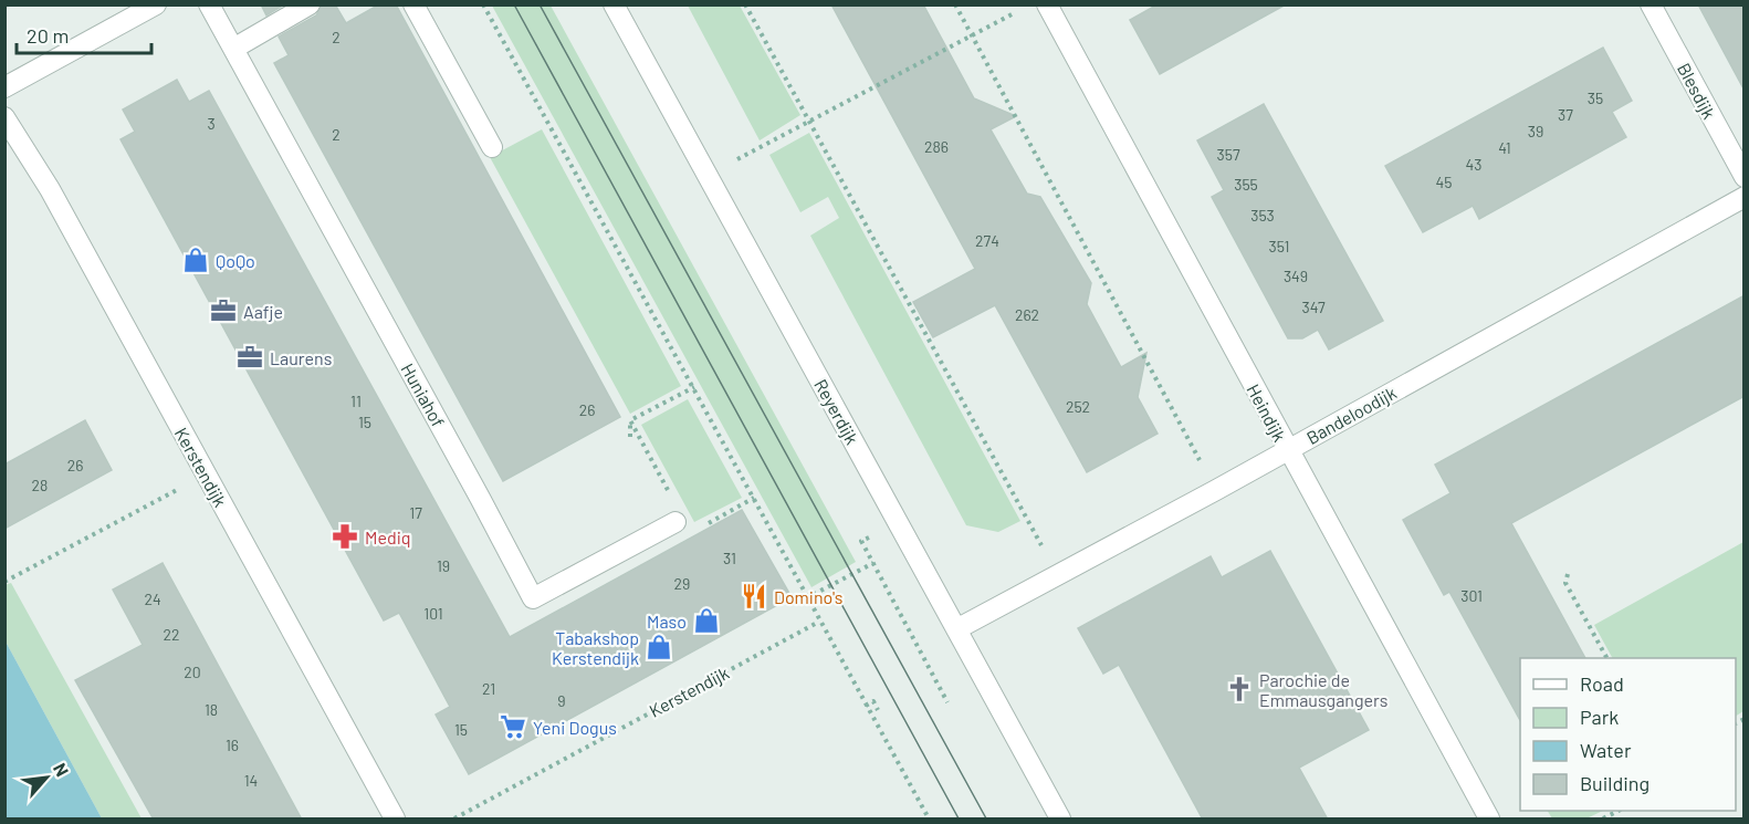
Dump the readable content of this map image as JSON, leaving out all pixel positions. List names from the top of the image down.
{
  "streets": {
    "street": [
      "Blesdijk",
      "Huniahof",
      "Reyerdijk",
      "Heindijk",
      "Bandeloodijk",
      "Kerstendijk"
    ]
  },
  "crossings": [
    ["Reyerdijk", "Bandeloodijk"],
    ["Heindijk", "Bandeloodijk"]
  ],
  "places": {
    "shop": ["QoQo", "Maso", "Tabakshop Kerstendijk"],
    "office": ["Aafje", "Laurens"],
    "pharmacy": ["Mediq"],
    "restaurant": ["Domino's"],
    "church": ["Parochie de Emmausgangers"],
    "supermarket": ["Yeni Dogus"]
  },
  "house_numbers": [
    "2",
    "35",
    "37",
    "3",
    "39",
    "2",
    "286",
    "41",
    "357",
    "43",
    "45",
    "355",
    "353",
    "274",
    "351",
    "349",
    "347",
    "262",
    "11",
    "252",
    "26",
    "15",
    "26",
    "28",
    "17",
    "31",
    "19",
    "29",
    "301",
    "24",
    "101",
    "22",
    "20",
    "21",
    "9",
    "18",
    "15",
    "16",
    "14"
  ],
  "legend": [
    "Road",
    "Park",
    "Water",
    "Building"
  ],
  "scale_bar": "20 m",
  "north": "top right"
}
